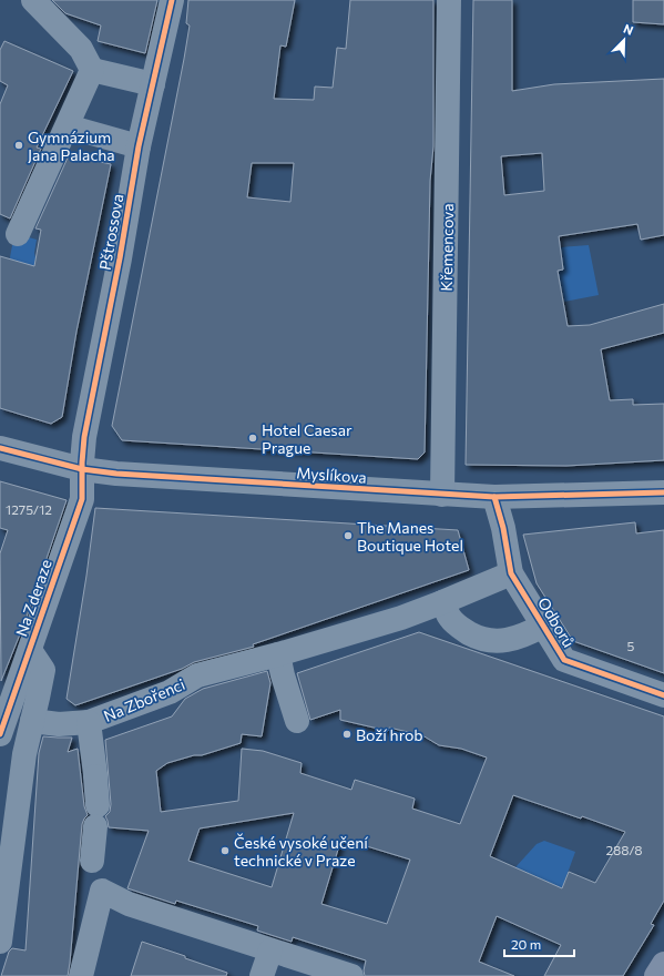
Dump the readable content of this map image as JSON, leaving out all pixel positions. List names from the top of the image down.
{
  "streets": {
    "street": [
      "Pštrossova",
      "Křemencova",
      "Myslíkova",
      "Na Zderaze",
      "Odborů",
      "Na Zbořenci"
    ]
  },
  "crossings": [
    ["Pštrossova", "Myslíkova"],
    ["Pštrossova", "Na Zderaze"],
    ["Křemencova", "Myslíkova"],
    ["Myslíkova", "Na Zderaze"],
    ["Myslíkova", "Odborů"],
    ["Na Zderaze", "Na Zbořenci"],
    ["Odborů", "Na Zbořenci"]
  ],
  "places": [
    "Gymnázium Jana Palacha",
    "Hotel Caesar Prague",
    "The Manes Boutique Hotel",
    "Boží hrob",
    "České vysoké učení technické v Praze"
  ],
  "house_numbers": ["1275/12", "5", "288/8"],
  "scale_bar": "20 m",
  "north": "top right"
}
